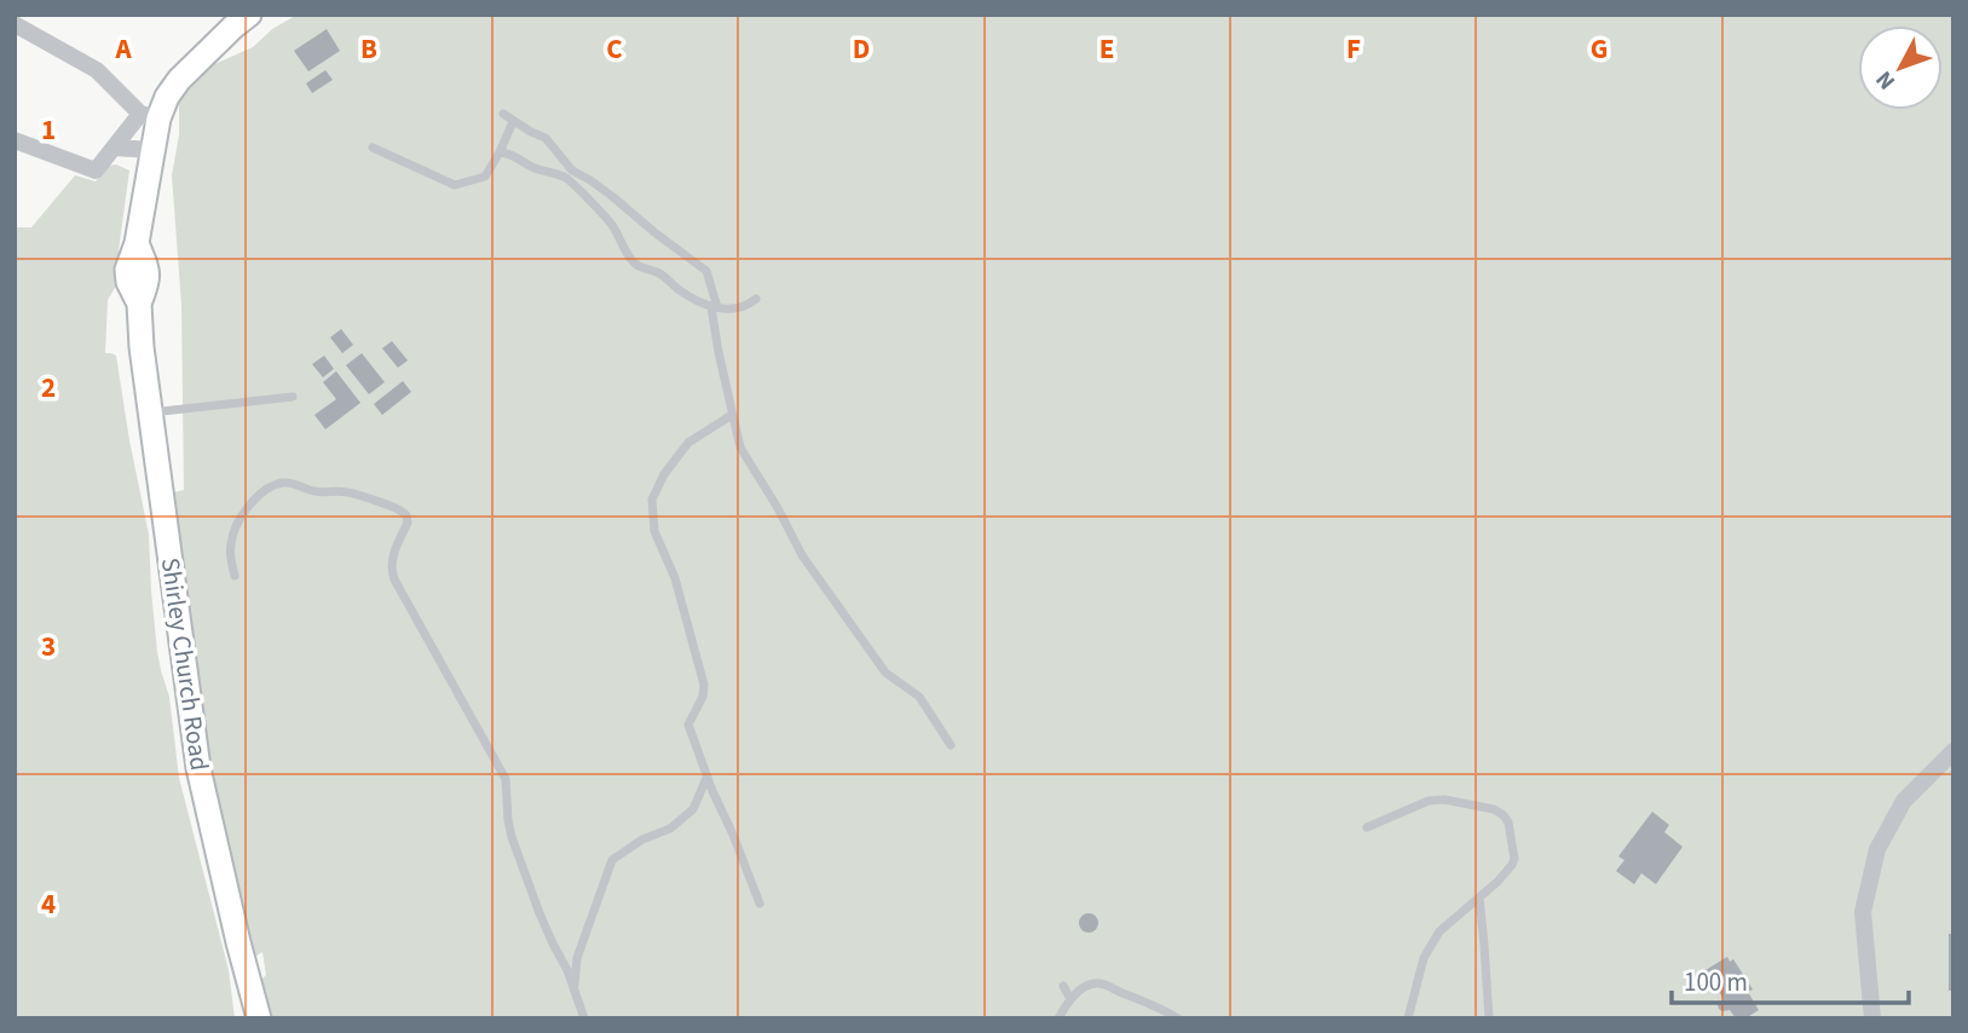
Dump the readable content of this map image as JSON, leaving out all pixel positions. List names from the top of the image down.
{
  "streets": {
    "street": ["Shirley Church Road"]
  },
  "scale_bar": "100 m",
  "north": "bottom left",
  "grid": {
    "columns": [
      "A",
      "B",
      "C",
      "D",
      "E",
      "F",
      "G"
    ],
    "rows": [
      "1",
      "2",
      "3",
      "4"
    ]
  }
}
